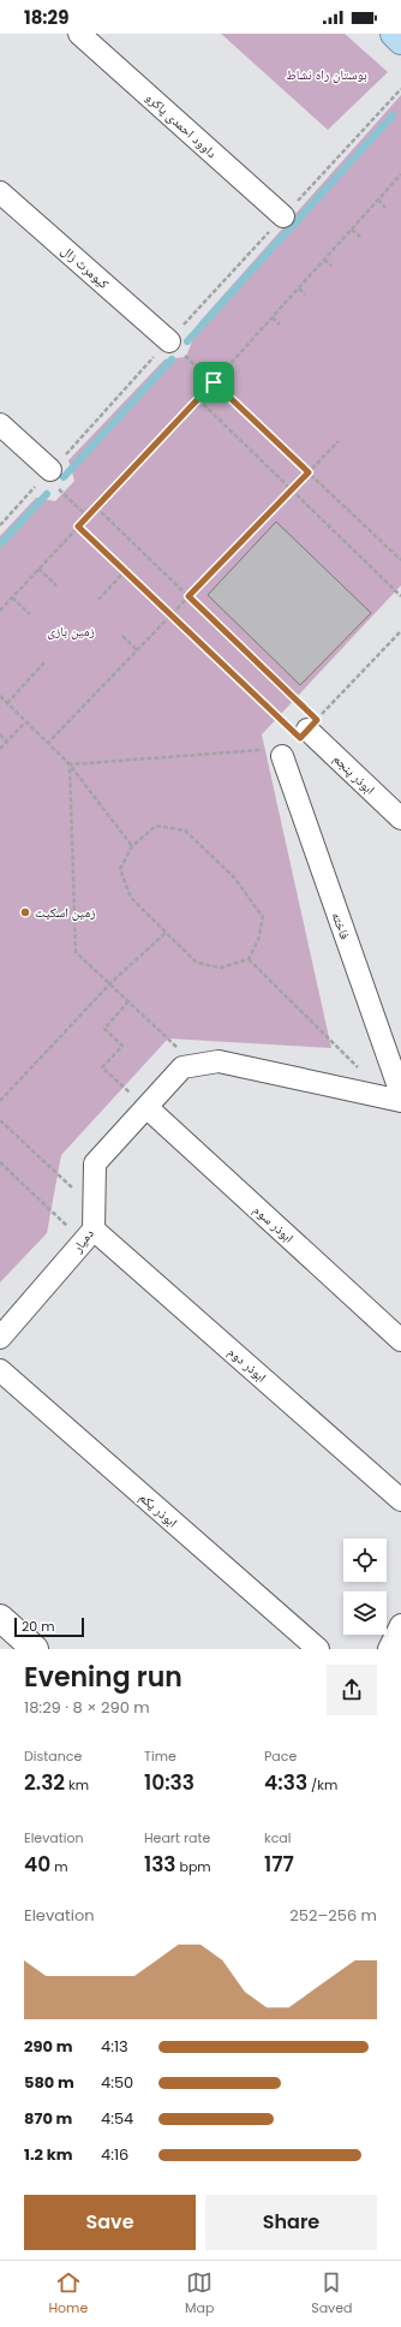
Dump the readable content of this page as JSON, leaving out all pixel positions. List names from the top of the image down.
{
  "streets": {
    "street": [
      "داوود احمدی پاکرو",
      "کیومرث زال",
      "ابوذر پنجم",
      "فاخته",
      "ابوذر سوم",
      "دمیار",
      "ابوذر دوم",
      "ابوذر یکم"
    ]
  },
  "crossings": [
    ["ابوذر سوم", "دمیار"],
    ["دمیار", "ابوذر دوم"]
  ],
  "parks": ["بوستان راه نشاط", "زمین بازی"],
  "places": ["زمین اسکیت"],
  "scale_bar": "20 m",
  "page": {
    "status": "18:29",
    "scale": "20 m",
    "heading": ["Evening run", "18:29 · 8 × 290 m"],
    "stats": [
      ["Distance", "2.32 km"],
      ["Time", "10:33"],
      ["Pace", "4:33 /km"],
      ["Elevation", "40 m"],
      ["Heart rate", "133 bpm"],
      ["kcal", "177"]
    ],
    "chart": ["Elevation", "252–256 m"],
    "list": [
      {
        "name": "290 m",
        "note": "4:13"
      },
      {
        "name": "580 m",
        "note": "4:50"
      },
      {
        "name": "870 m",
        "note": "4:54"
      },
      {
        "name": "1.2 km",
        "note": "4:16"
      }
    ],
    "buttons": ["Save", "Share"],
    "tabs": ["Home", "Map", "Saved"]
  }
}
